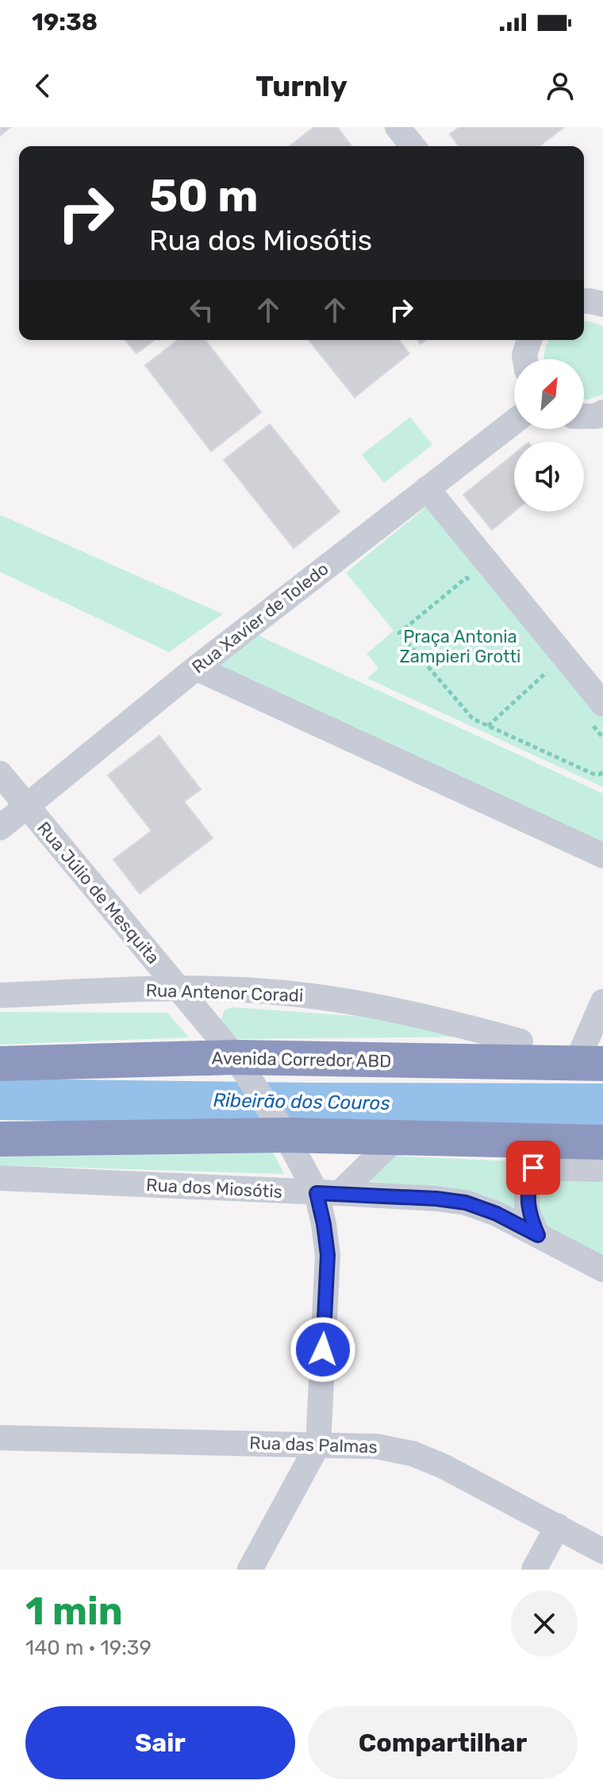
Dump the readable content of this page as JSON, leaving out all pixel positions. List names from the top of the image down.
{
  "streets": {
    "highway": ["Avenida Corredor ABD"],
    "street": [
      "Rua Xavier de Toledo",
      "Rua Júlio de Mesquita",
      "Rua Antenor Coradi",
      "Rua dos Miosótis",
      "Rua das Palmas"
    ]
  },
  "crossings": [
    ["Rua Xavier de Toledo", "Rua Júlio de Mesquita"],
    ["Rua Júlio de Mesquita", "Rua Antenor Coradi"],
    ["Rua Júlio de Mesquita", "Avenida Corredor ABD"],
    ["Rua Júlio de Mesquita", "Rua dos Miosótis"],
    ["Rua Júlio de Mesquita", "Rua das Palmas"]
  ],
  "water": ["Ribeirão dos Couros"],
  "parks": ["Praça Antonia Zampieri Grotti"],
  "north": "top right",
  "page": {
    "status": "19:38",
    "header": "Turnly",
    "turn": ["50 m", "Rua dos Miosótis"],
    "heading": ["1 min", "140 m · 19:39"],
    "buttons": ["Sair", "Compartilhar"]
  }
}
